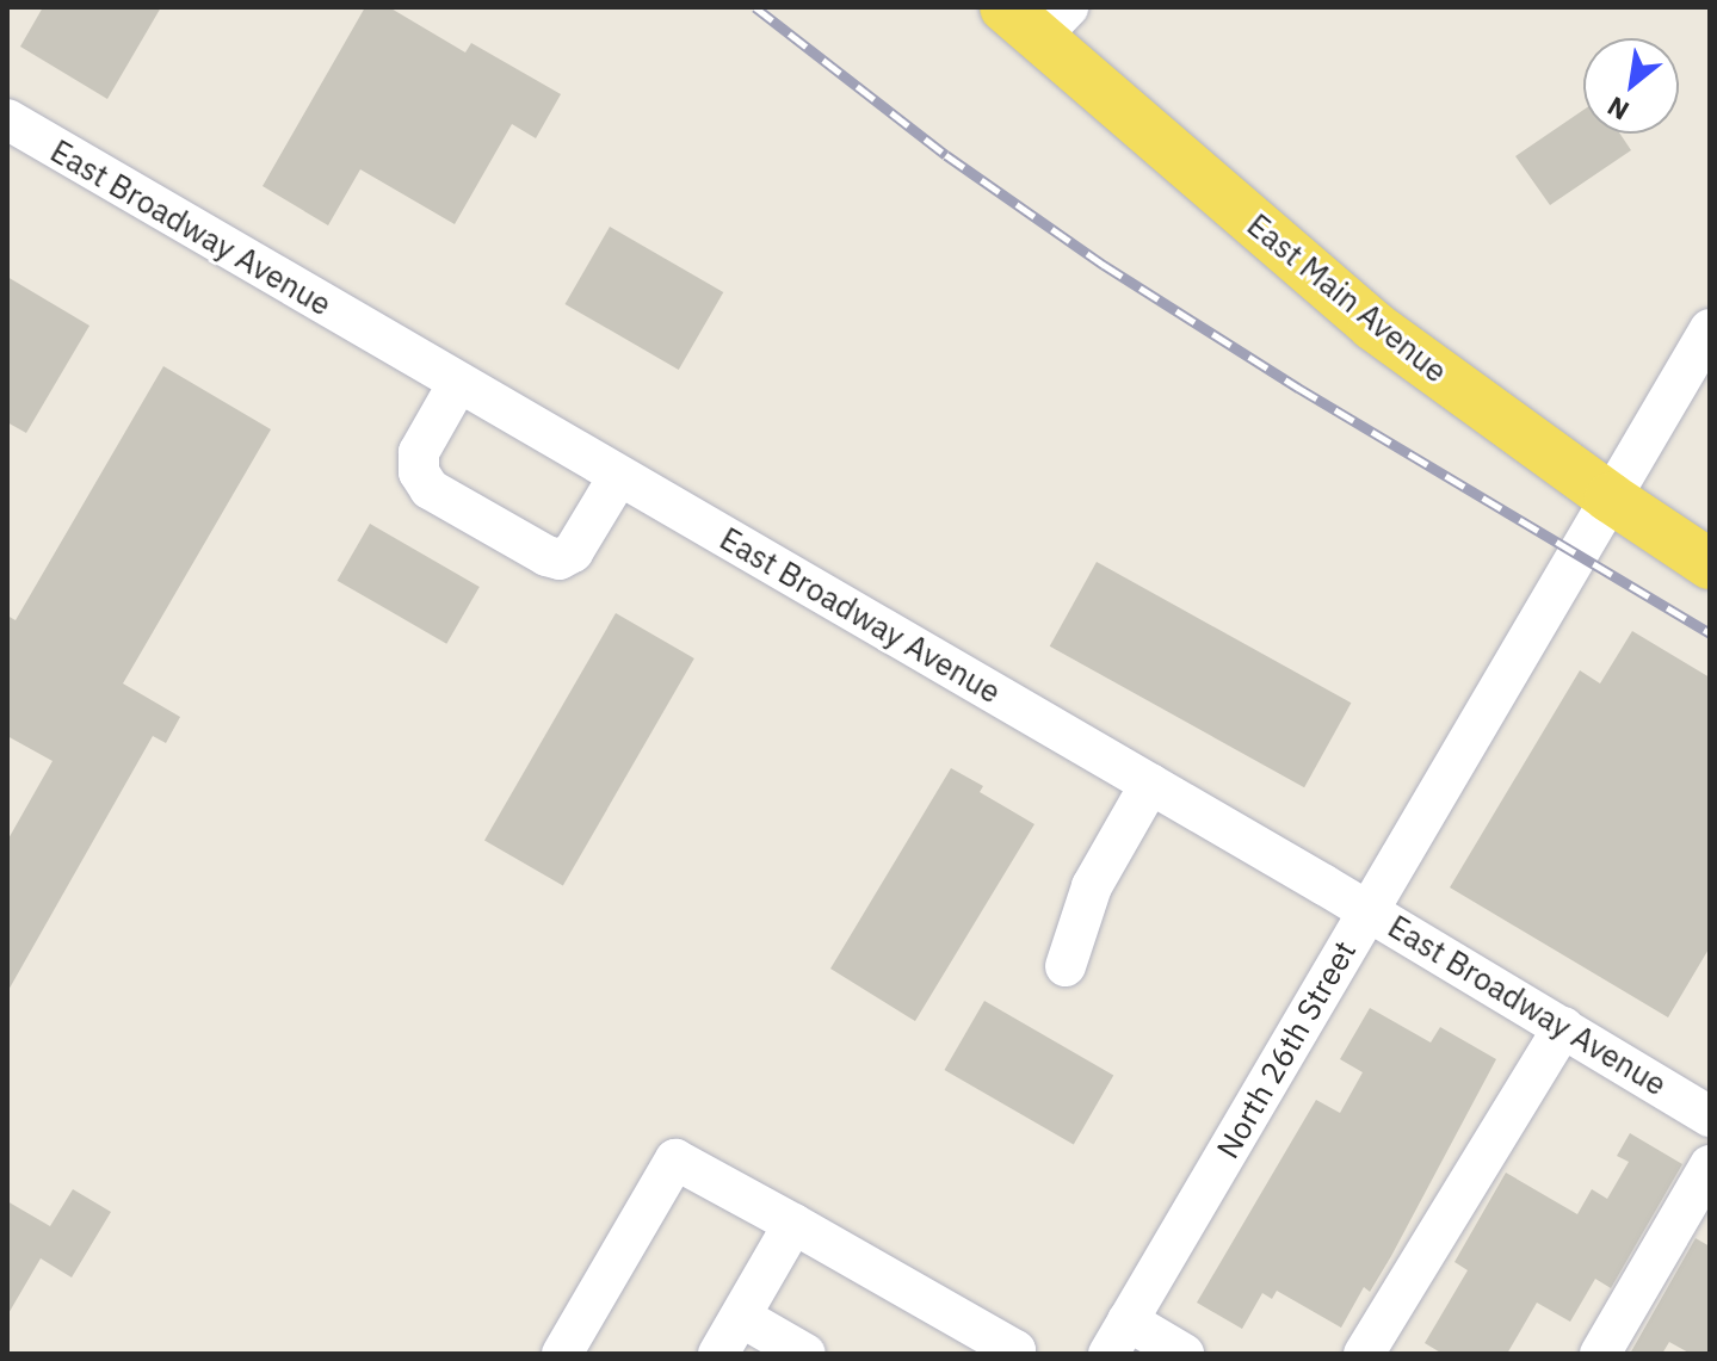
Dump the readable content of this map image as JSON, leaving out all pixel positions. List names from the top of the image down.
{
  "streets": {
    "main road": ["East Main Avenue"],
    "street": ["East Broadway Avenue", "North 26th Street"]
  },
  "crossings": [
    ["East Broadway Avenue", "North 26th Street"],
    ["East Main Avenue", "North 26th Street"]
  ],
  "north": "bottom left"
}
